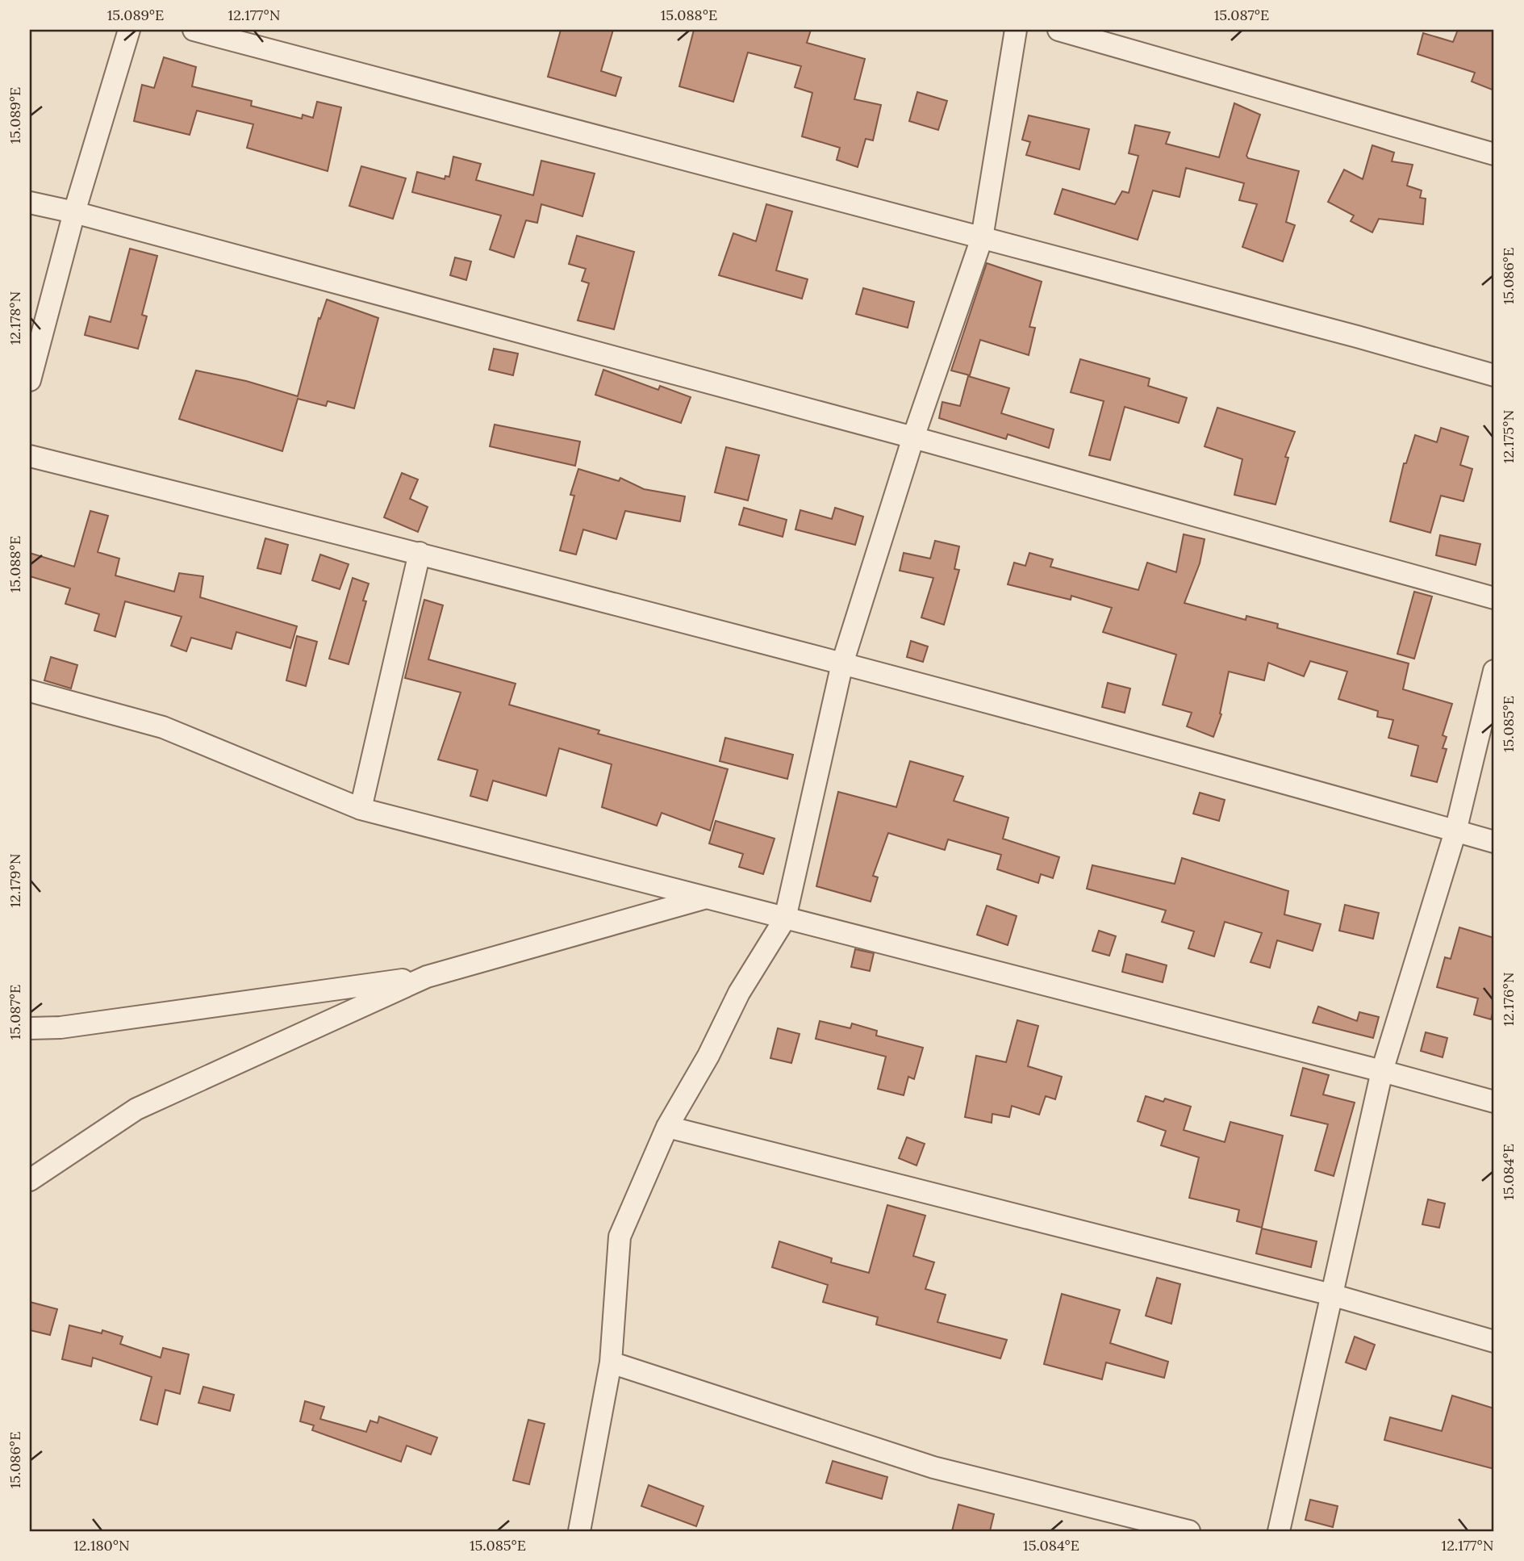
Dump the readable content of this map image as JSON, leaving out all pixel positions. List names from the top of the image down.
{
  "coordinates": [
    "15.089°E",
    "12.177°N",
    "15.088°E",
    "15.087°E",
    "15.086°E",
    "12.178°N",
    "12.175°N",
    "15.085°E",
    "12.179°N",
    "12.176°N",
    "15.084°E",
    "12.180°N"
  ]
}
